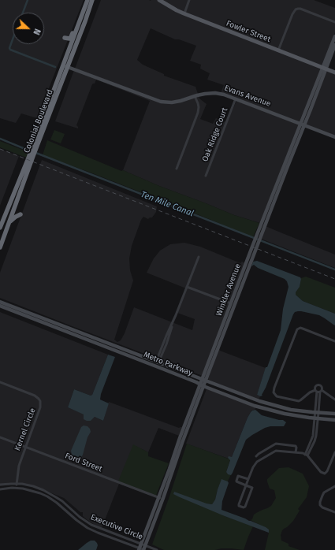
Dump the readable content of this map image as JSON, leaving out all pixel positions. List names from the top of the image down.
{
  "streets": {
    "highway": ["Colonial Boulevard"],
    "main road": ["Fowler Street"],
    "street": [
      "Evans Avenue",
      "Oak Ridge Court",
      "Winkler Avenue",
      "Metro Parkway",
      "Kernel Circle",
      "Ford Street",
      "Executive Circle"
    ]
  },
  "crossings": [
    ["Fowler Street", "Winkler Avenue"],
    ["Evans Avenue", "Colonial Boulevard"],
    ["Evans Avenue", "Oak Ridge Court"],
    ["Evans Avenue", "Winkler Avenue"],
    ["Winkler Avenue", "Metro Parkway"],
    ["Winkler Avenue", "Ford Street"],
    ["Winkler Avenue", "Executive Circle"],
    ["Kernel Circle", "Ford Street"],
    ["Kernel Circle", "Executive Circle"]
  ],
  "water": ["Ten Mile Canal"],
  "north": "right"
}
